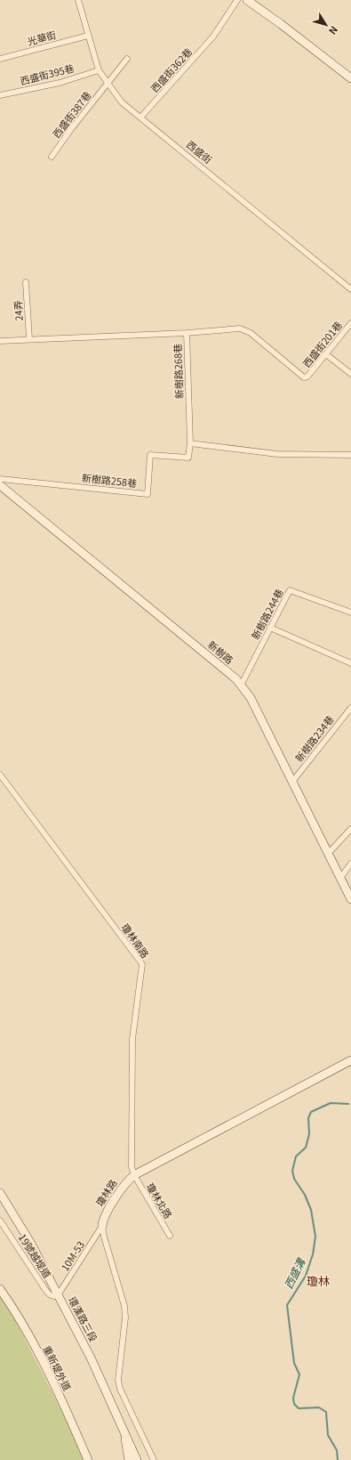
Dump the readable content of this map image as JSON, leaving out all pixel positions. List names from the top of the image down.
{
  "streets": {
    "street": [
      "光華街",
      "西盛街362巷",
      "西盛街395巷",
      "西盛街387巷",
      "西盛街",
      "24弄",
      "西盛街201巷",
      "新樹路268巷",
      "新樹路258巷",
      "新樹路244巷",
      "新樹路",
      "新樹路234巷",
      "瓊林南路",
      "瓊林路",
      "瓊林北路",
      "19號越堤道",
      "10M-53",
      "環漢路三段",
      "重新堤外道"
    ]
  },
  "crossings": [
    ["光華街", "西盛街"],
    ["西盛街362巷", "西盛街"],
    ["西盛街395巷", "西盛街"],
    ["西盛街387巷", "西盛街"],
    ["24弄", "新樹路268巷"],
    ["西盛街201巷", "新樹路268巷"],
    ["新樹路268巷", "新樹路258巷"],
    ["新樹路244巷", "新樹路"],
    ["新樹路", "新樹路234巷"],
    ["瓊林南路", "瓊林路"],
    ["瓊林南路", "瓊林北路"],
    ["瓊林路", "瓊林北路"],
    ["瓊林路", "10M-53"],
    ["19號越堤道", "10M-53"],
    ["19號越堤道", "環漢路三段"],
    ["10M-53", "環漢路三段"]
  ],
  "districts": ["瓊林"],
  "water": ["西盛溝"],
  "north": "bottom right"
}
